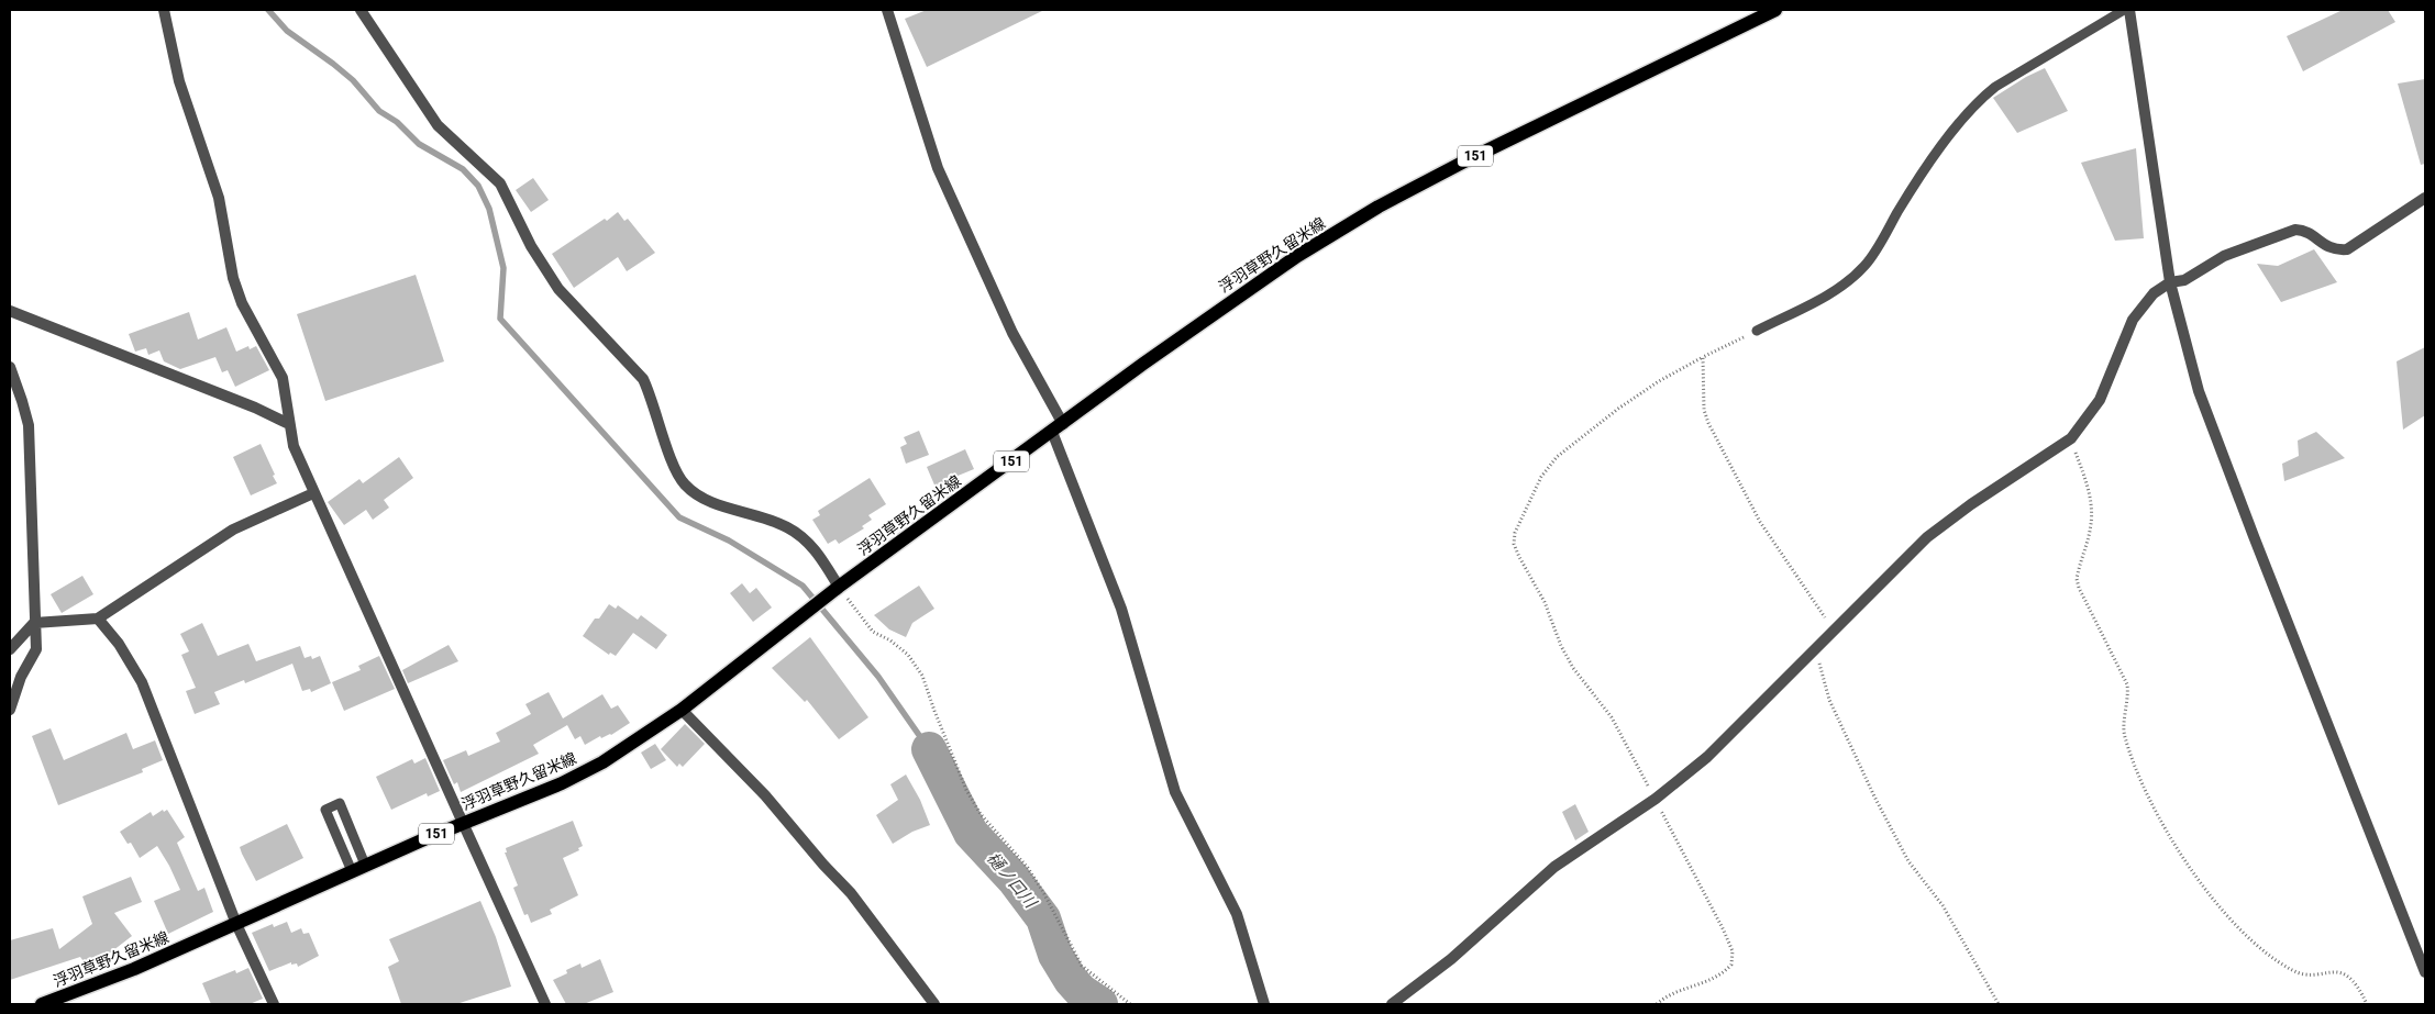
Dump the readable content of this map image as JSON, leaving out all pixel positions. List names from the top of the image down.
{
  "streets": {
    "main road": ["151", "浮羽草野久留米線"]
  },
  "water": ["樋ノ口川"]
}
